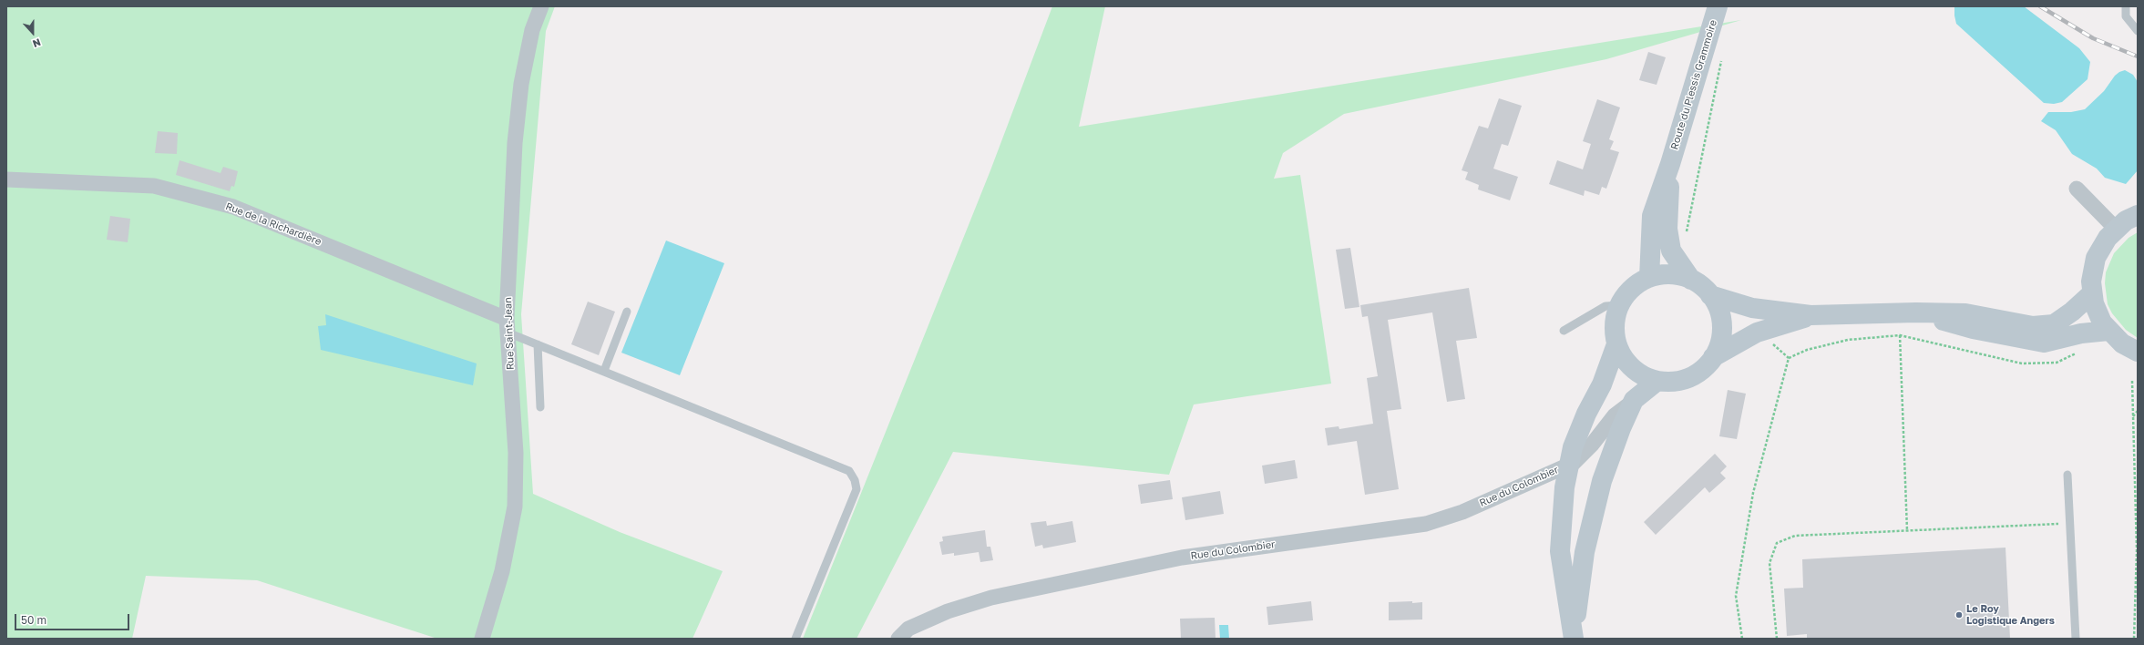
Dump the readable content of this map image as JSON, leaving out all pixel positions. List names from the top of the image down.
{
  "streets": {
    "street": [
      "Route du Plessis Grammoire",
      "Rue de la Richardière",
      "Rue Saint-Jean",
      "Rue du Colombier"
    ]
  },
  "crossings": [
    ["Rue de la Richardière", "Rue Saint-Jean"]
  ],
  "places": ["Le Roy Logistique Angers"],
  "scale_bar": "50 m",
  "north": "bottom"
}
